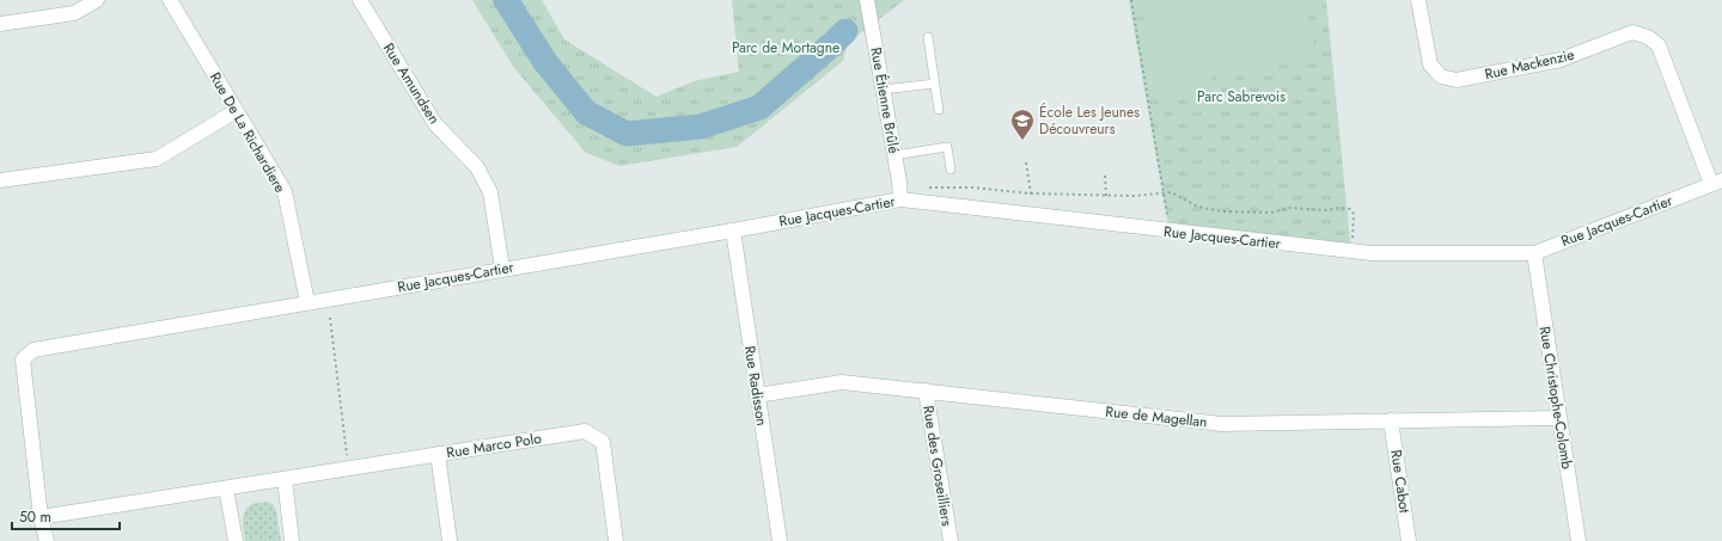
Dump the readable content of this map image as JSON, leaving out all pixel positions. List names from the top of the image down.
{
  "streets": {
    "street": [
      "Rue Mackenzie",
      "Rue Amundsen",
      "Rue Étienne Brûlé",
      "Rue De La Richardiere",
      "Rue Jacques-Cartier",
      "Rue Radisson",
      "Rue Christophe-Colomb",
      "Rue de Magellan",
      "Rue Marco Polo",
      "Rue des Groseilliers",
      "Rue Cabot"
    ]
  },
  "crossings": [
    ["Rue Mackenzie", "Rue Jacques-Cartier"],
    ["Rue Amundsen", "Rue Jacques-Cartier"],
    ["Rue Étienne Brûlé", "Rue Jacques-Cartier"],
    ["Rue De La Richardiere", "Rue Jacques-Cartier"],
    ["Rue Jacques-Cartier", "Rue Radisson"],
    ["Rue Jacques-Cartier", "Rue Christophe-Colomb"],
    ["Rue Jacques-Cartier", "Rue Marco Polo"],
    ["Rue Radisson", "Rue de Magellan"],
    ["Rue Christophe-Colomb", "Rue de Magellan"],
    ["Rue de Magellan", "Rue des Groseilliers"],
    ["Rue de Magellan", "Rue Cabot"]
  ],
  "parks": ["Parc de Mortagne", "Parc Sabrevois"],
  "places": {
    "school or university": ["École Les Jeunes Découvreurs"]
  },
  "scale_bar": "50 m"
}
